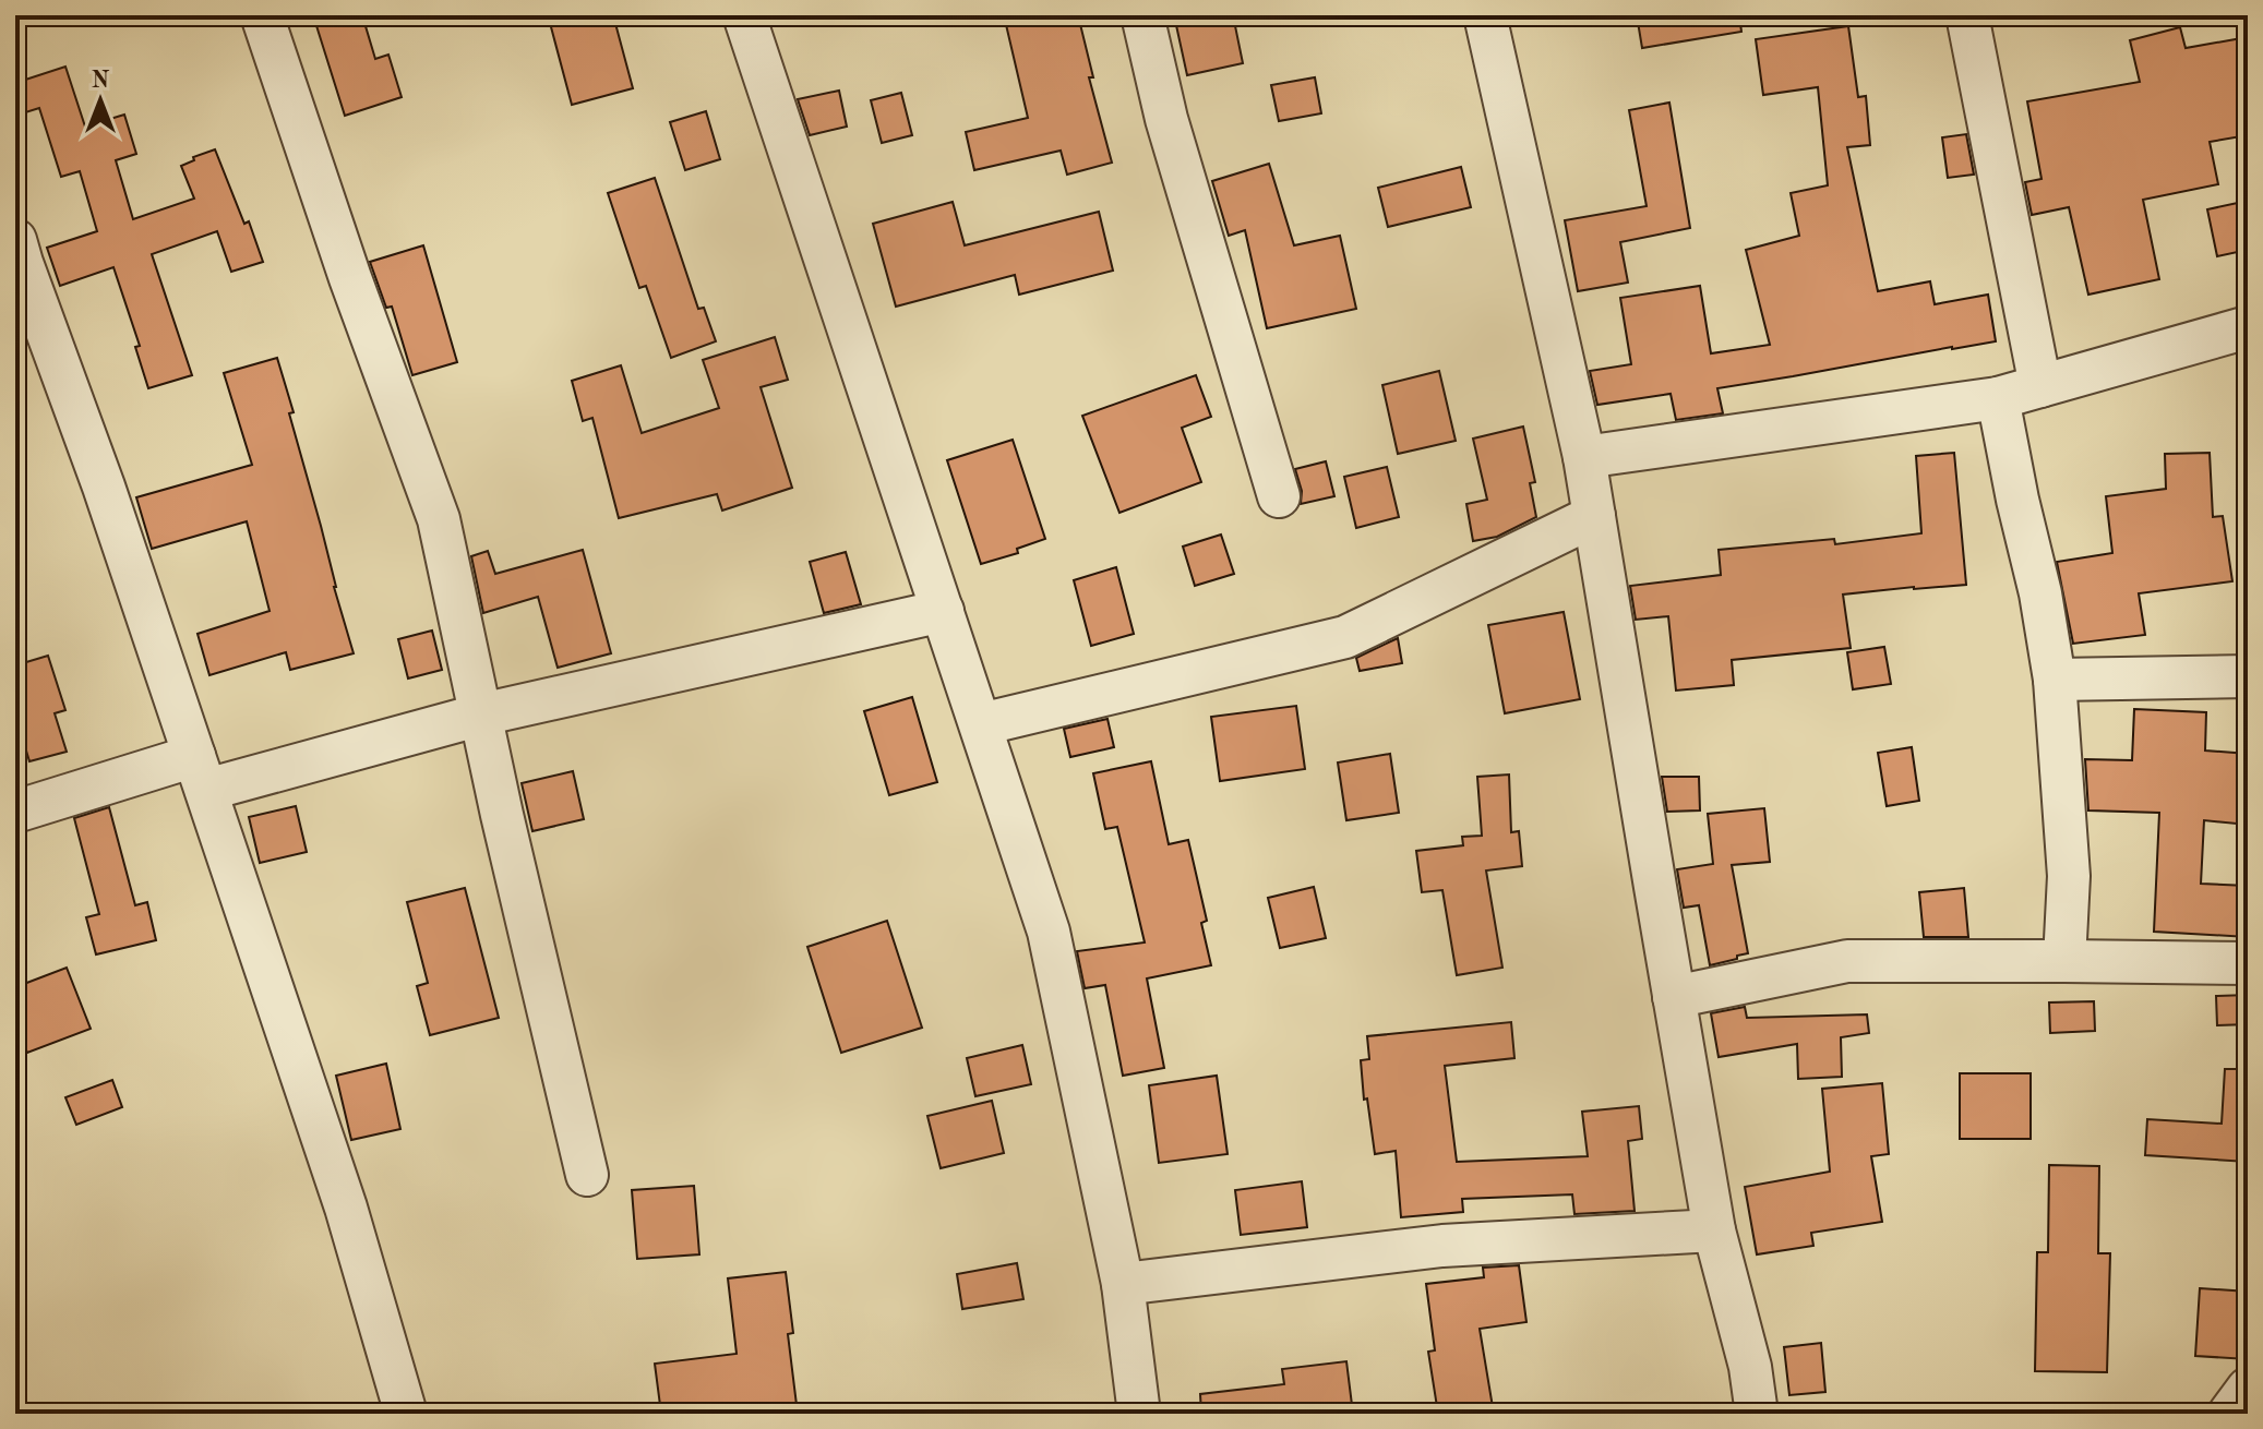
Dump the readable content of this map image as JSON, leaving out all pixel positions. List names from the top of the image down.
{
  "north": "top"
}
